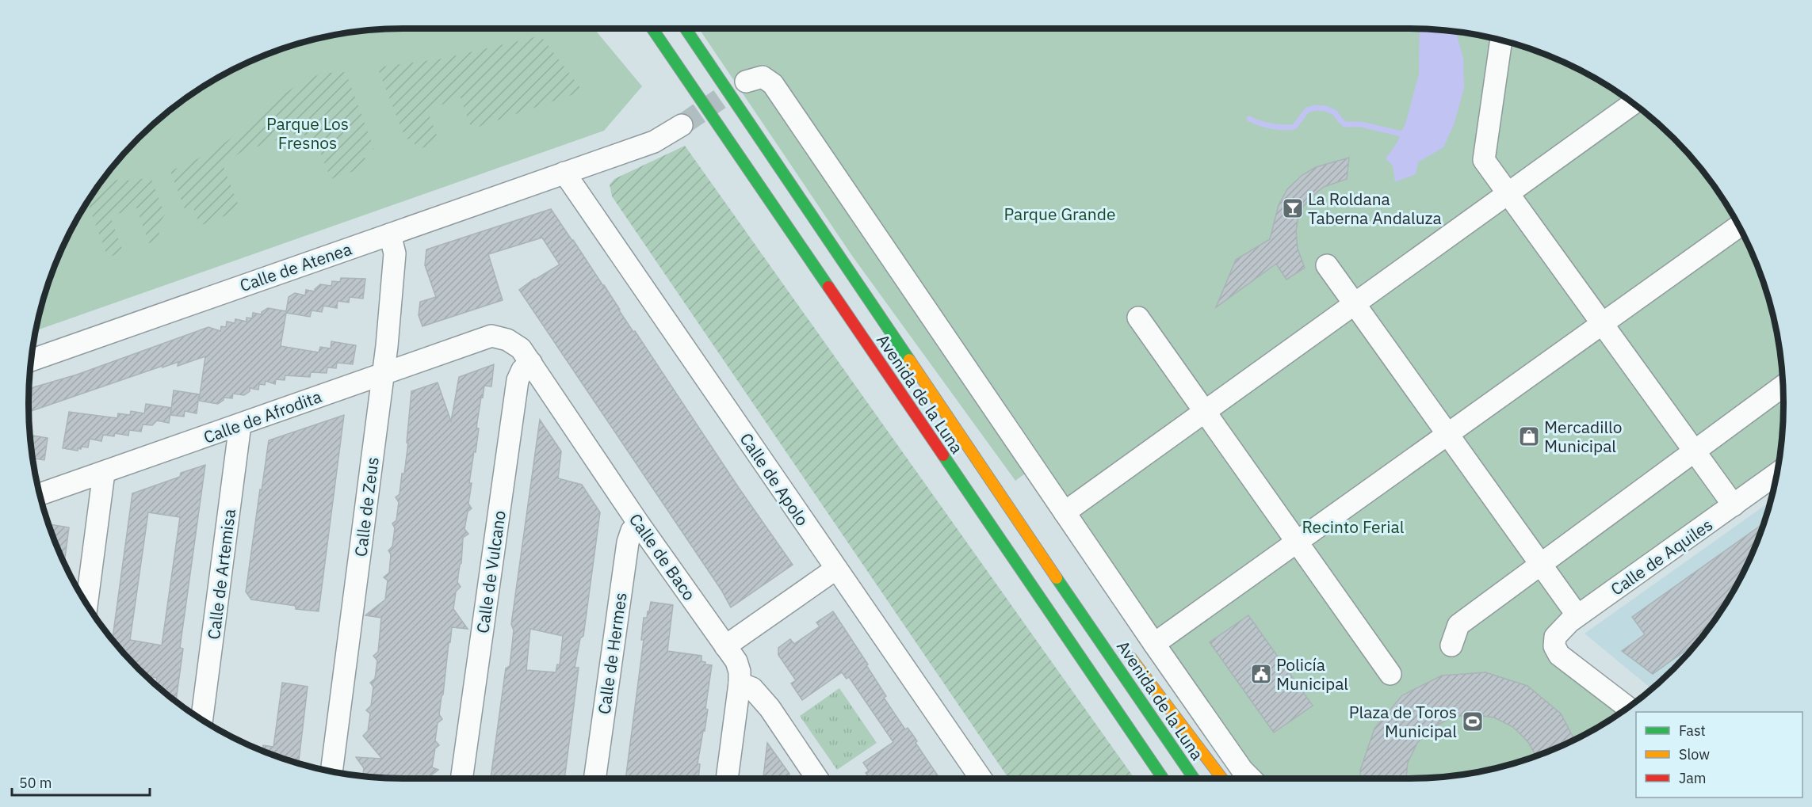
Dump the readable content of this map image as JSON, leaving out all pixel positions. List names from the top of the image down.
{
  "streets": {
    "main road": ["Avenida de la Luna"],
    "street": [
      "Calle de Atenea",
      "Calle de Afrodita",
      "Calle de Apolo",
      "Calle de Zeus",
      "Calle de Baco",
      "Calle de Aquiles",
      "Calle de Vulcano",
      "Calle de Artemisa",
      "Calle de Hermes"
    ]
  },
  "crossings": [
    ["Calle de Atenea", "Calle de Apolo"],
    ["Calle de Atenea", "Calle de Zeus"],
    ["Calle de Afrodita", "Calle de Zeus"],
    ["Calle de Afrodita", "Calle de Baco"],
    ["Calle de Afrodita", "Calle de Artemisa"],
    ["Calle de Baco", "Calle de Vulcano"],
    ["Calle de Baco", "Calle de Hermes"]
  ],
  "parks": ["Parque Los Fresnos", "Parque Grande", "Recinto Ferial"],
  "places": {
    "bar": ["La Roldana Taberna Andaluza"],
    "shop": ["Mercadillo Municipal"],
    "public building": ["Policía Municipal"],
    "sports": ["Plaza de Toros Municipal"]
  },
  "legend": ["Fast", "Slow", "Jam"],
  "scale_bar": "50 m"
}
